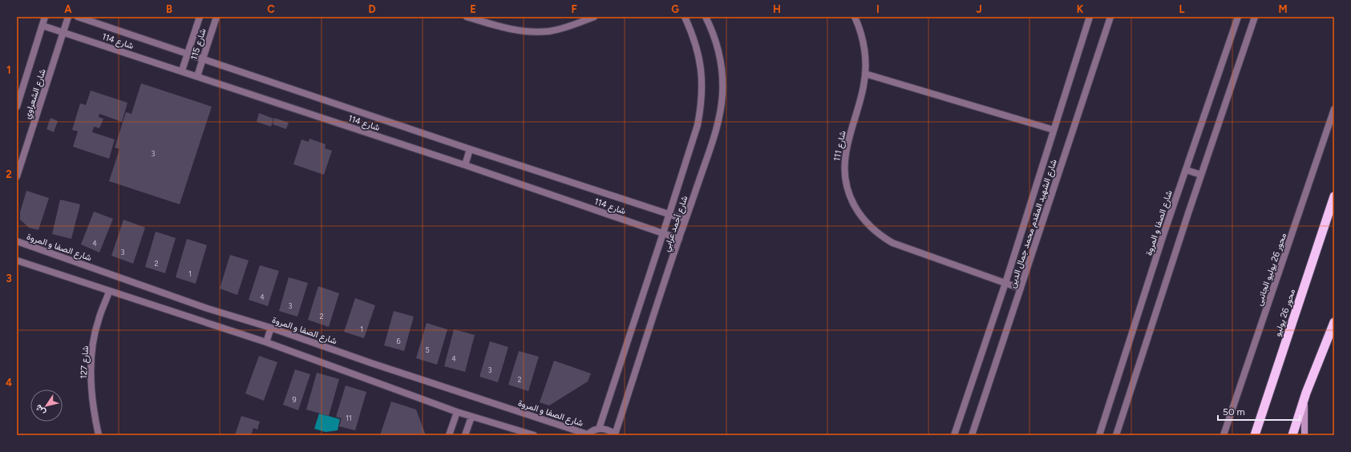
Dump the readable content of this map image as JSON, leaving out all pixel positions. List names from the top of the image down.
{
  "streets": {
    "highway": ["محور 26 يوليو"],
    "street": [
      "شارع 114",
      "شارع 115",
      "شارع الشعراوي",
      "شارع 111",
      "شارع الصفا و المروة",
      "شارع أحمد عرابي",
      "شارع الشهيد المقدم محمد جمال الدين",
      "محور 26 يوليو الجانبى",
      "شارع 127"
    ]
  },
  "crossings": [
    ["شارع 114", "شارع 115"],
    ["شارع 114", "شارع الشعراوي"],
    ["شارع 114", "شارع أحمد عرابي"],
    ["شارع 111", "شارع الشهيد المقدم محمد جمال الدين"]
  ],
  "house_numbers": [
    "3",
    "4",
    "3",
    "2",
    "1",
    "4",
    "3",
    "2",
    "1",
    "6",
    "5",
    "4",
    "3",
    "2",
    "9",
    "11"
  ],
  "scale_bar": "50 m",
  "north": "bottom left",
  "grid": {
    "columns": [
      "A",
      "B",
      "C",
      "D",
      "E",
      "F",
      "G",
      "H",
      "I",
      "J",
      "K",
      "L",
      "M"
    ],
    "rows": [
      "1",
      "2",
      "3",
      "4"
    ]
  }
}
